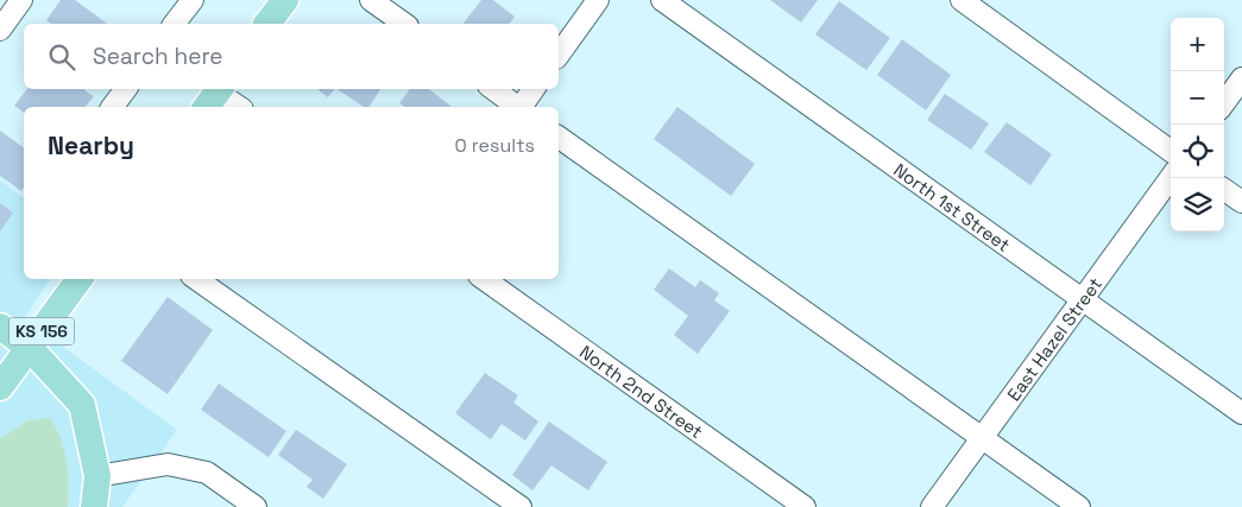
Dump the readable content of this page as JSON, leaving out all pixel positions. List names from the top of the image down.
{
  "streets": {
    "main road": ["KS 156"],
    "street": ["North 1st Street", "East Hazel Street", "North 2nd Street"]
  },
  "crossings": [
    ["North 1st Street", "East Hazel Street"]
  ],
  "page": {
    "map_buttons": ["+", "−"],
    "search": "Search here",
    "heading": ["Nearby", "0 results"]
  }
}
